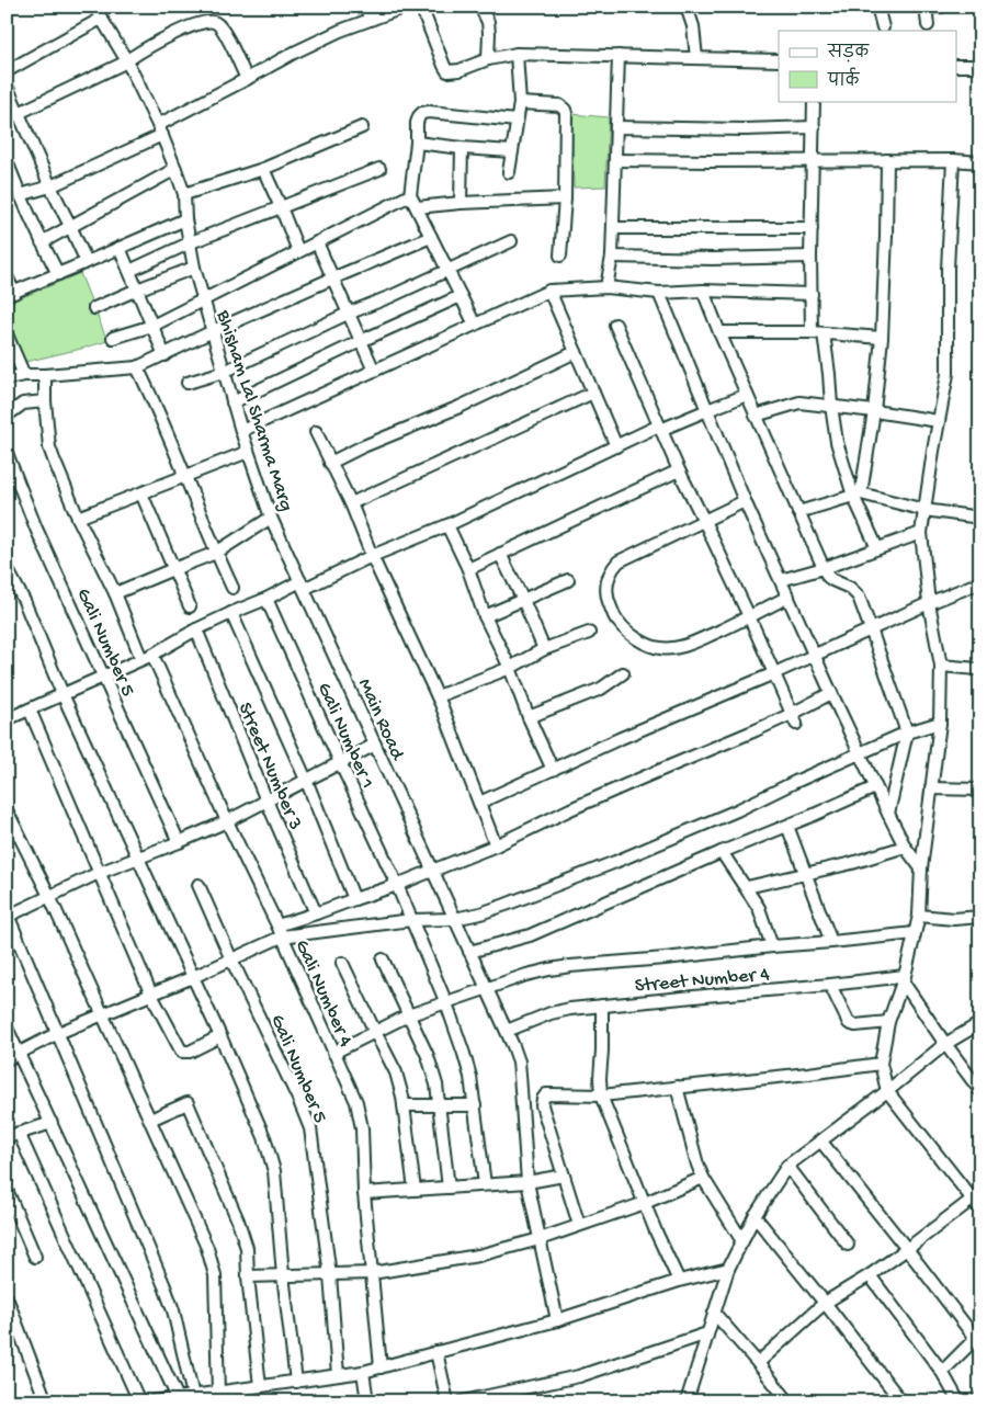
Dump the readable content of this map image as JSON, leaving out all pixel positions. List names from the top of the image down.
{
  "streets": {
    "street": [
      "Bhisham Lal Sharma Marg",
      "Gali Number 5",
      "Main Road",
      "Gali Number 1",
      "Street Number 3",
      "Street Number 4",
      "Gali Number 4"
    ]
  },
  "crossings": [
    ["Bhisham Lal Sharma Marg", "Main Road"],
    ["Main Road", "Street Number 4"]
  ],
  "legend": ["सड़क", "पार्क"]
}
